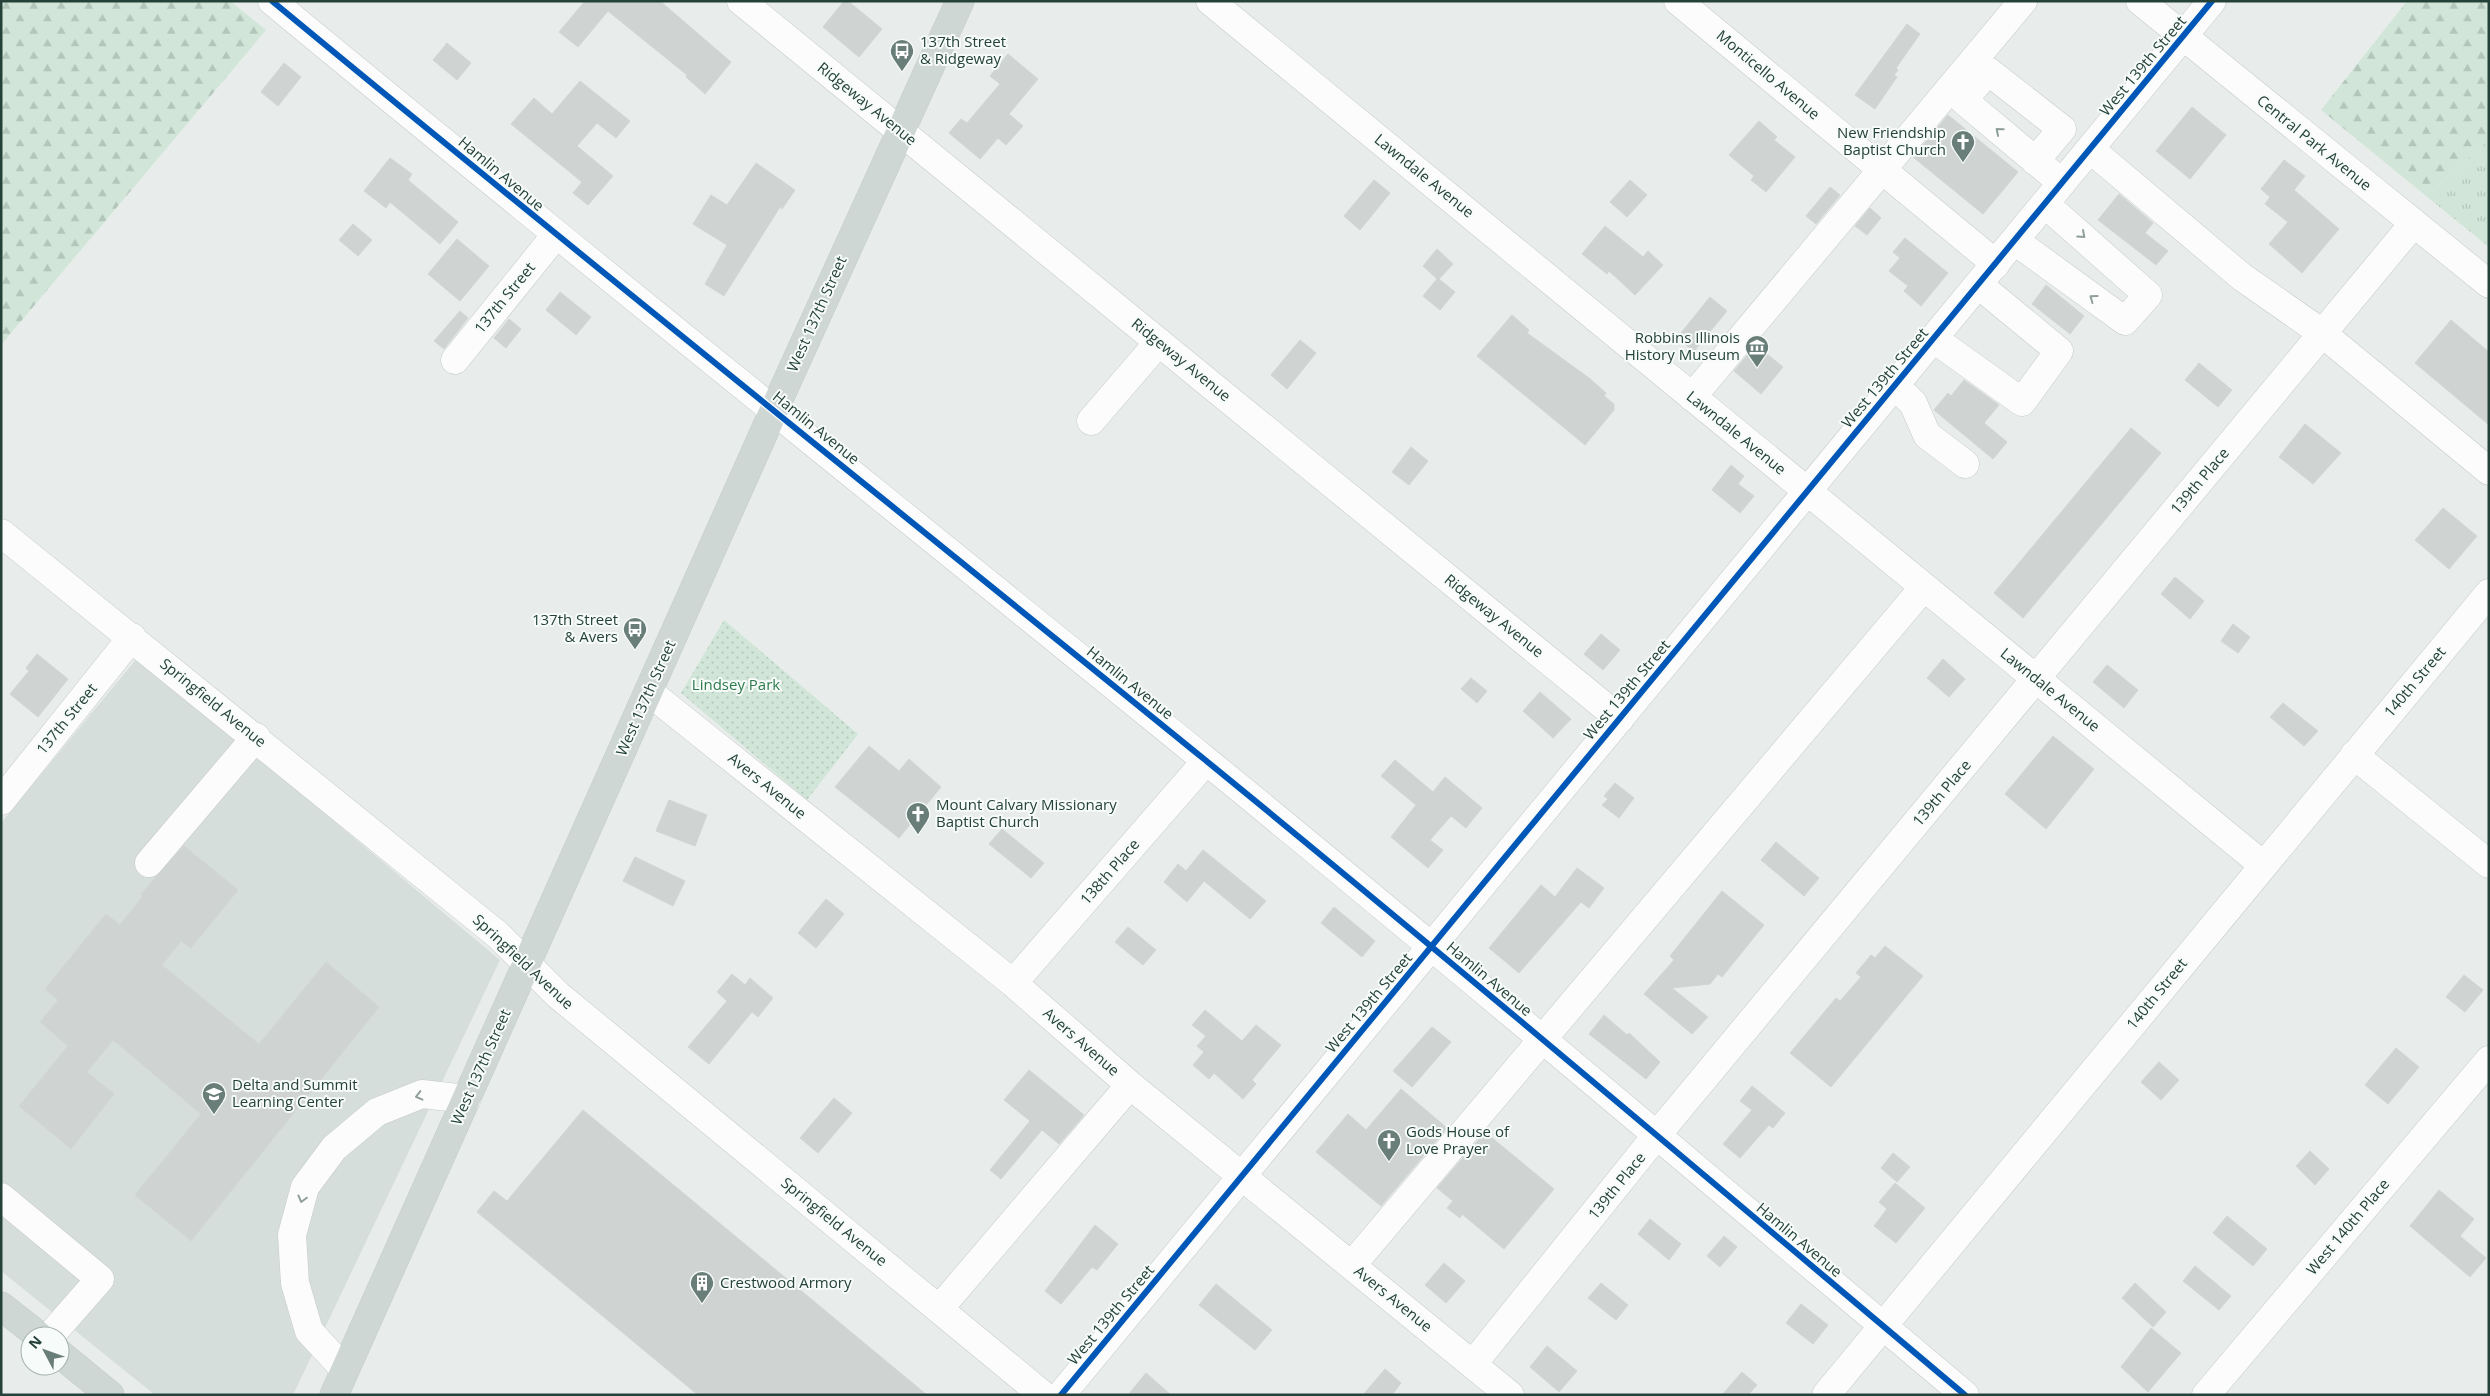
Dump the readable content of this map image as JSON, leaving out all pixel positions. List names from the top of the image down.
{
  "streets": {
    "main road": ["West 137th Street"],
    "street": [
      "West 139th Street",
      "Monticello Avenue",
      "Ridgeway Avenue",
      "Central Park Avenue",
      "Hamlin Avenue",
      "Lawndale Avenue",
      "137th Street",
      "139th Place",
      "140th Street",
      "Springfield Avenue",
      "Avers Avenue",
      "138th Place",
      "West 140th Place"
    ]
  },
  "crossings": [
    ["West 139th Street", "Monticello Avenue"],
    ["West 139th Street", "Ridgeway Avenue"],
    ["West 139th Street", "Central Park Avenue"],
    ["West 139th Street", "Hamlin Avenue"],
    ["West 139th Street", "Lawndale Avenue"],
    ["West 139th Street", "Avers Avenue"],
    ["Ridgeway Avenue", "West 137th Street"],
    ["Central Park Avenue", "139th Place"],
    ["Hamlin Avenue", "137th Street"],
    ["Hamlin Avenue", "West 137th Street"],
    ["Hamlin Avenue", "139th Place"],
    ["Hamlin Avenue", "140th Street"],
    ["Hamlin Avenue", "138th Place"],
    ["Lawndale Avenue", "139th Place"],
    ["Lawndale Avenue", "140th Street"],
    ["137th Street", "Springfield Avenue"],
    ["West 137th Street", "Springfield Avenue"],
    ["West 137th Street", "Avers Avenue"],
    ["139th Place", "Avers Avenue"],
    ["Avers Avenue", "138th Place"]
  ],
  "parks": ["Lindsey Park"],
  "places": {
    "bus stop": ["137th Street & Ridgeway", "137th Street & Avers"],
    "church": ["New Friendship Baptist Church", "Mount Calvary Missionary Baptist Church", "Gods House of Love Prayer"],
    "museum": ["Robbins Illinois History Museum"],
    "school or university": ["Delta and Summit Learning Center"],
    "building": ["Crestwood Armory"]
  },
  "north": "top left"
}
